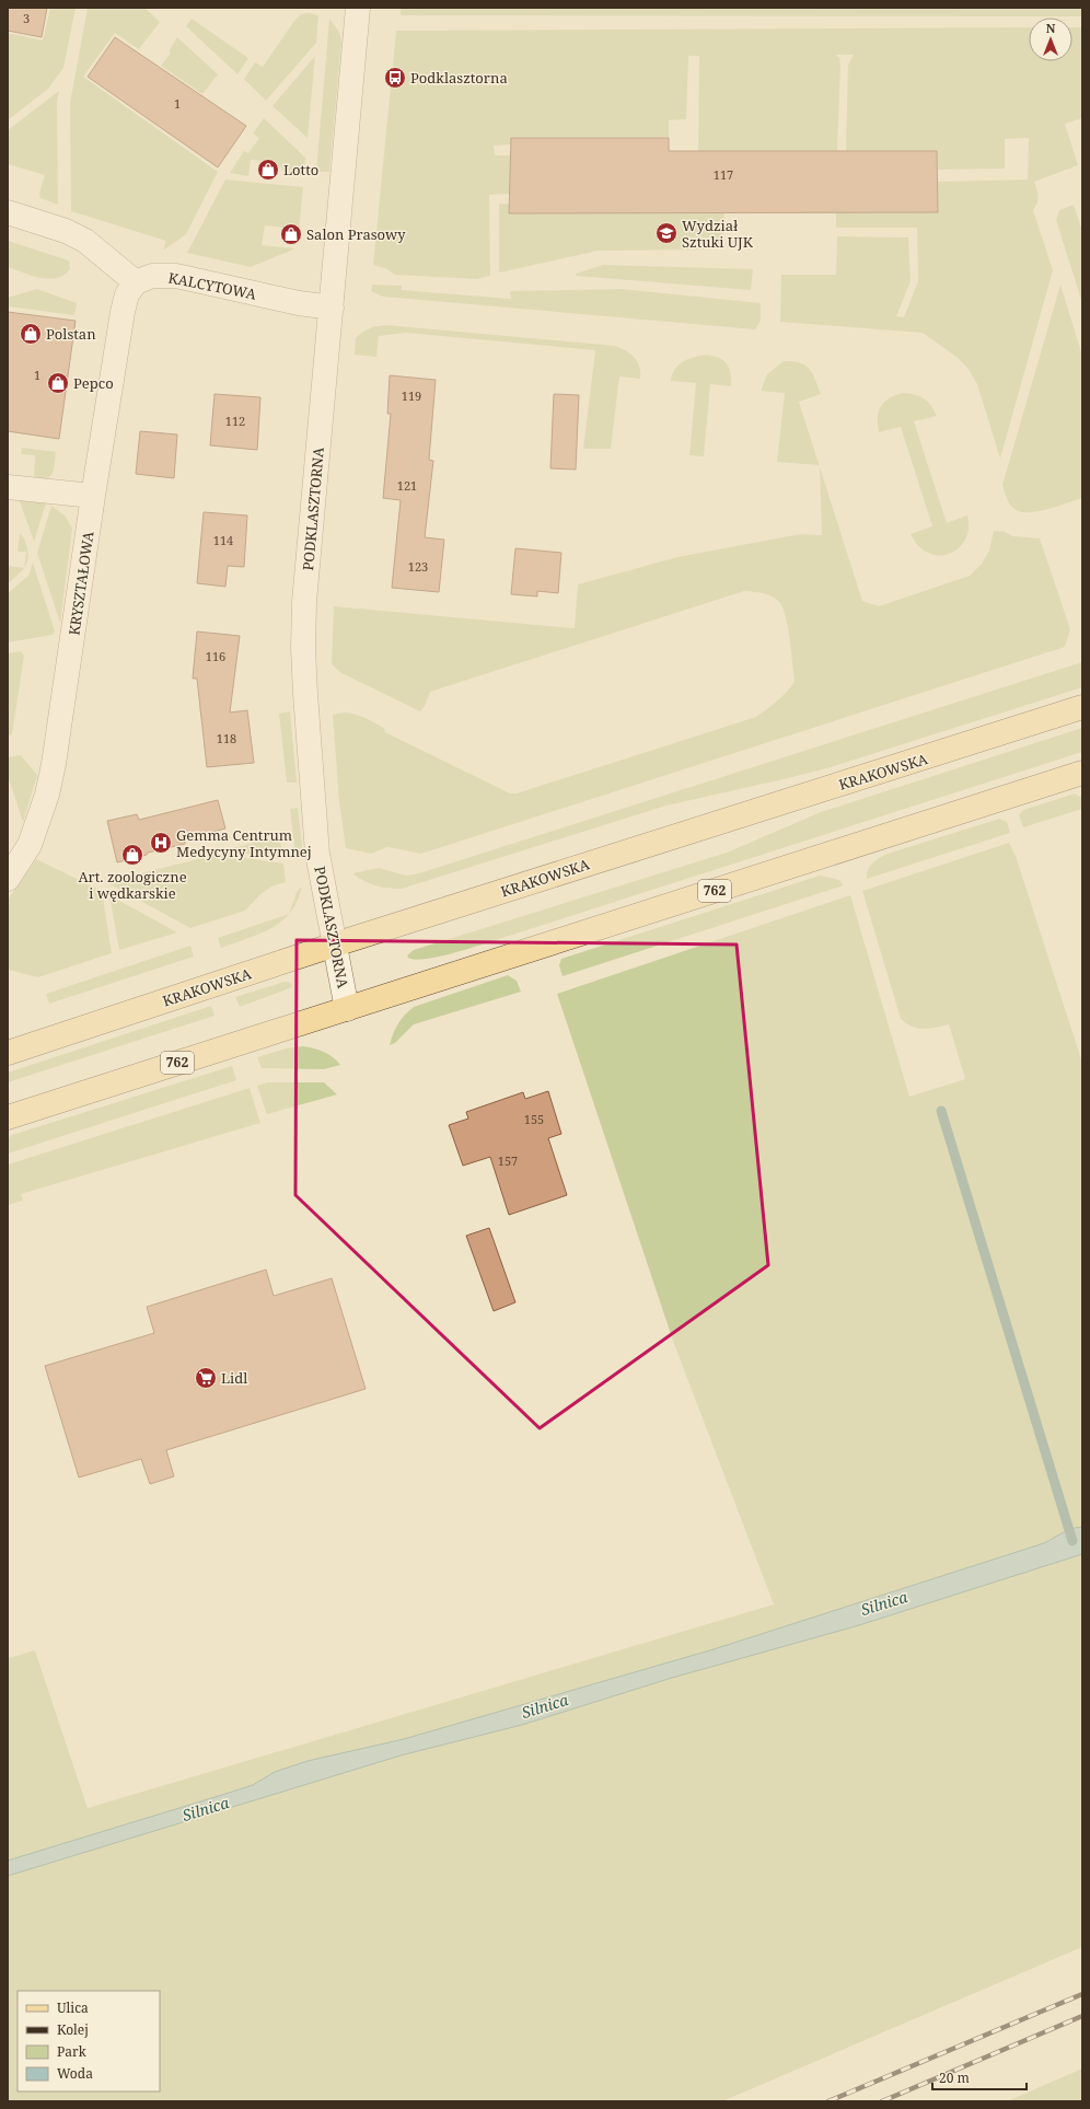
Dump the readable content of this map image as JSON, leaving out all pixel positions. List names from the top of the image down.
{
  "streets": {
    "main road": ["KRAKOWSKA", "762"],
    "street": ["KALCYTOWA", "PODKLASZTORNA", "KRYSZTAŁOWA"]
  },
  "crossings": [
    ["KALCYTOWA", "PODKLASZTORNA"],
    ["KALCYTOWA", "KRYSZTAŁOWA"],
    ["PODKLASZTORNA", "KRAKOWSKA"],
    ["PODKLASZTORNA", "762"]
  ],
  "water": ["Silnica"],
  "places": {
    "bus stop": ["Podklasztorna"],
    "shop": [
      "Lotto",
      "Salon Prasowy",
      "Polstan",
      "Pepco",
      "Art. zoologiczne i wędkarskie"
    ],
    "school or university": ["Wydział Sztuki UJK"],
    "hospital": ["Gemma Centrum Medycyny Intymnej"],
    "supermarket": ["Lidl"]
  },
  "house_numbers": [
    "3",
    "1",
    "117",
    "1",
    "119",
    "112",
    "121",
    "114",
    "123",
    "116",
    "118",
    "155",
    "157"
  ],
  "legend": [
    "Ulica",
    "Kolej",
    "Park",
    "Woda"
  ],
  "scale_bar": "20 m",
  "north": "top"
}
